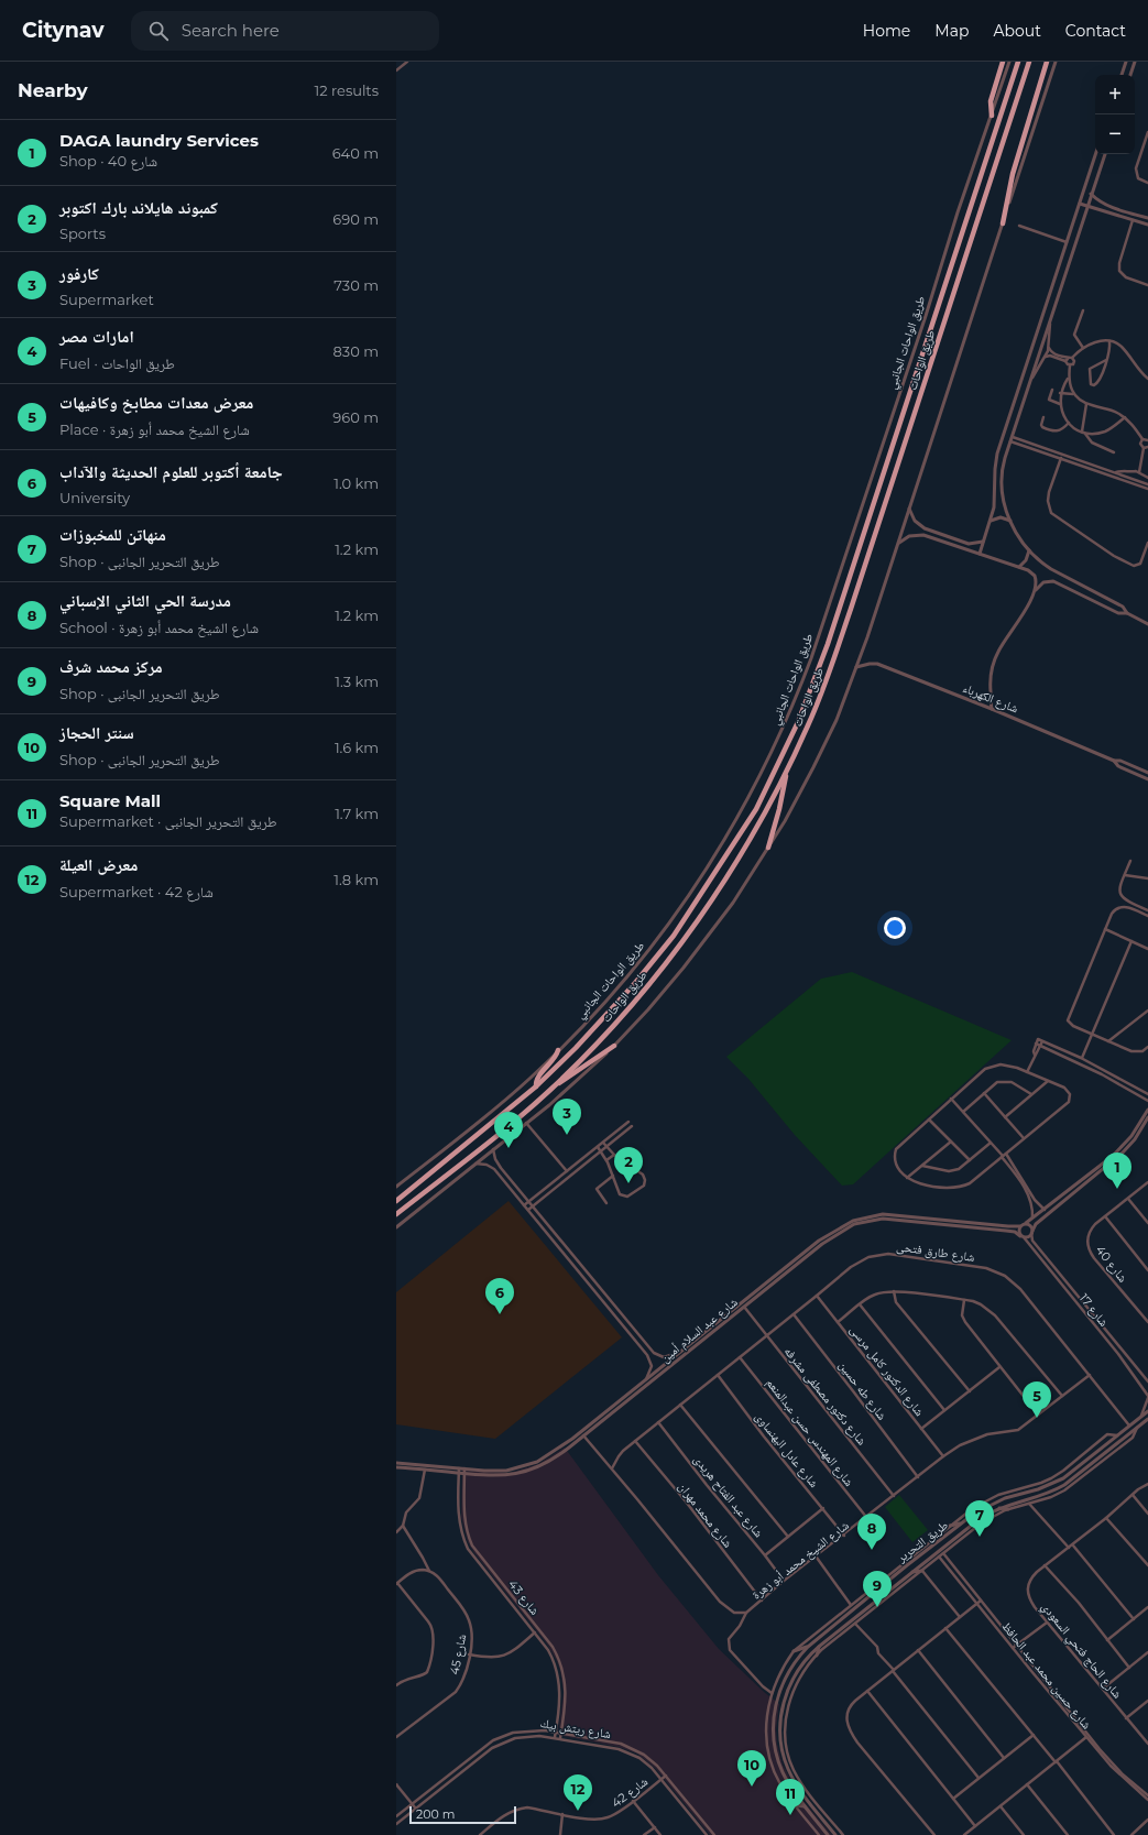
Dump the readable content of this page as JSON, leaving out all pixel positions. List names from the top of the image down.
{
  "streets": {
    "highway": ["طريق الواحات"],
    "street": [
      "طريق الواحات الجانبي",
      "شارع الكهرباء",
      "شارع طارق فتحى",
      "شارع 40",
      "شارع 17",
      "شارع عبد السلام أمين",
      "شارع الدكتور كامل مرسى",
      "شارع طه حسين",
      "شارع دكتور مصطفى مشرفه",
      "شارع المهندس حسن عبدالمنعم",
      "شارع عادل البهنساوى",
      "شارع عبد الفتاح هريدى",
      "شارع محمد مهران",
      "طريق التحرير",
      "شارع الشيخ محمد أبو زهرة",
      "شارع 43",
      "شارع الحاج فتحي السعودي",
      "شارع 45",
      "شارع حسين محمد عبد الحافظ",
      "شارع ريتش بيك",
      "شارع 42"
    ]
  },
  "crossings": [
    ["شارع طارق فتحى", "شارع الدكتور كامل مرسى"],
    ["شارع طارق فتحى", "شارع طه حسين"],
    ["شارع طارق فتحى", "شارع دكتور مصطفى مشرفه"],
    ["شارع طارق فتحى", "شارع المهندس حسن عبدالمنعم"],
    ["شارع طارق فتحى", "شارع عادل البهنساوى"],
    ["شارع طارق فتحى", "شارع عبد الفتاح هريدى"],
    ["شارع طارق فتحى", "شارع محمد مهران"],
    ["شارع طارق فتحى", "طريق التحرير"],
    ["شارع طارق فتحى", "شارع الشيخ محمد أبو زهرة"],
    ["شارع 17", "شارع عبد السلام أمين"],
    ["شارع 17", "طريق التحرير"],
    ["شارع عبد السلام أمين", "شارع دكتور مصطفى مشرفه"],
    ["شارع عبد السلام أمين", "شارع الشيخ محمد أبو زهرة"],
    ["شارع عبد السلام أمين", "شارع 43"],
    ["شارع الدكتور كامل مرسى", "شارع الشيخ محمد أبو زهرة"],
    ["شارع طه حسين", "شارع الشيخ محمد أبو زهرة"],
    ["شارع دكتور مصطفى مشرفه", "شارع الشيخ محمد أبو زهرة"],
    ["شارع المهندس حسن عبدالمنعم", "شارع الشيخ محمد أبو زهرة"],
    ["شارع عادل البهنساوى", "شارع الشيخ محمد أبو زهرة"],
    ["شارع عبد الفتاح هريدى", "شارع الشيخ محمد أبو زهرة"],
    ["شارع محمد مهران", "شارع الشيخ محمد أبو زهرة"],
    ["شارع 43", "شارع ريتش بيك"],
    ["شارع ريتش بيك", "شارع 42"]
  ],
  "scale_bar": "200 m",
  "page": {
    "header": "Citynav",
    "search": "Search here",
    "nav": [
      "Home",
      "Map",
      "About",
      "Contact"
    ],
    "heading": ["Nearby", "12 results"],
    "map_buttons": ["+", "−"],
    "list": [
      {
        "mark": "1",
        "name": "DAGA laundry Services",
        "note": "Shop · شارع 40",
        "value": "640 m"
      },
      {
        "mark": "2",
        "name": "كمبوند هايلاند بارك اكتوبر",
        "note": "Sports",
        "value": "690 m"
      },
      {
        "mark": "3",
        "name": "كارفور",
        "note": "Supermarket",
        "value": "730 m"
      },
      {
        "mark": "4",
        "name": "امارات مصر",
        "note": "Fuel · طريق الواحات",
        "value": "830 m"
      },
      {
        "mark": "5",
        "name": "معرض معدات مطابخ وكافيهات",
        "note": "Place · شارع الشيخ محمد أبو زهرة",
        "value": "960 m"
      },
      {
        "mark": "6",
        "name": "جامعة أكتوبر للعلوم الحديثة والآداب",
        "note": "University",
        "value": "1.0 km"
      },
      {
        "mark": "7",
        "name": "منهاتن للمخبوزات",
        "note": "Shop · طريق التحرير الجانبى",
        "value": "1.2 km"
      },
      {
        "mark": "8",
        "name": "مدرسة الحي الثاني الإسباني",
        "note": "School · شارع الشيخ محمد أبو زهرة",
        "value": "1.2 km"
      },
      {
        "mark": "9",
        "name": "مركز محمد شرف",
        "note": "Shop · طريق التحرير الجانبى",
        "value": "1.3 km"
      },
      {
        "mark": "10",
        "name": "سنتر الحجاز",
        "note": "Shop · طريق التحرير الجانبى",
        "value": "1.6 km"
      },
      {
        "mark": "11",
        "name": "Square Mall",
        "note": "Supermarket · طريق التحرير الجانبى",
        "value": "1.7 km"
      },
      {
        "mark": "12",
        "name": "معرض العيلة",
        "note": "Supermarket · شارع 42",
        "value": "1.8 km"
      }
    ],
    "pins": [
      "3",
      "4",
      "2",
      "1",
      "6",
      "5",
      "7",
      "8",
      "9",
      "10",
      "12",
      "11"
    ],
    "scale": "200 m"
  }
}
